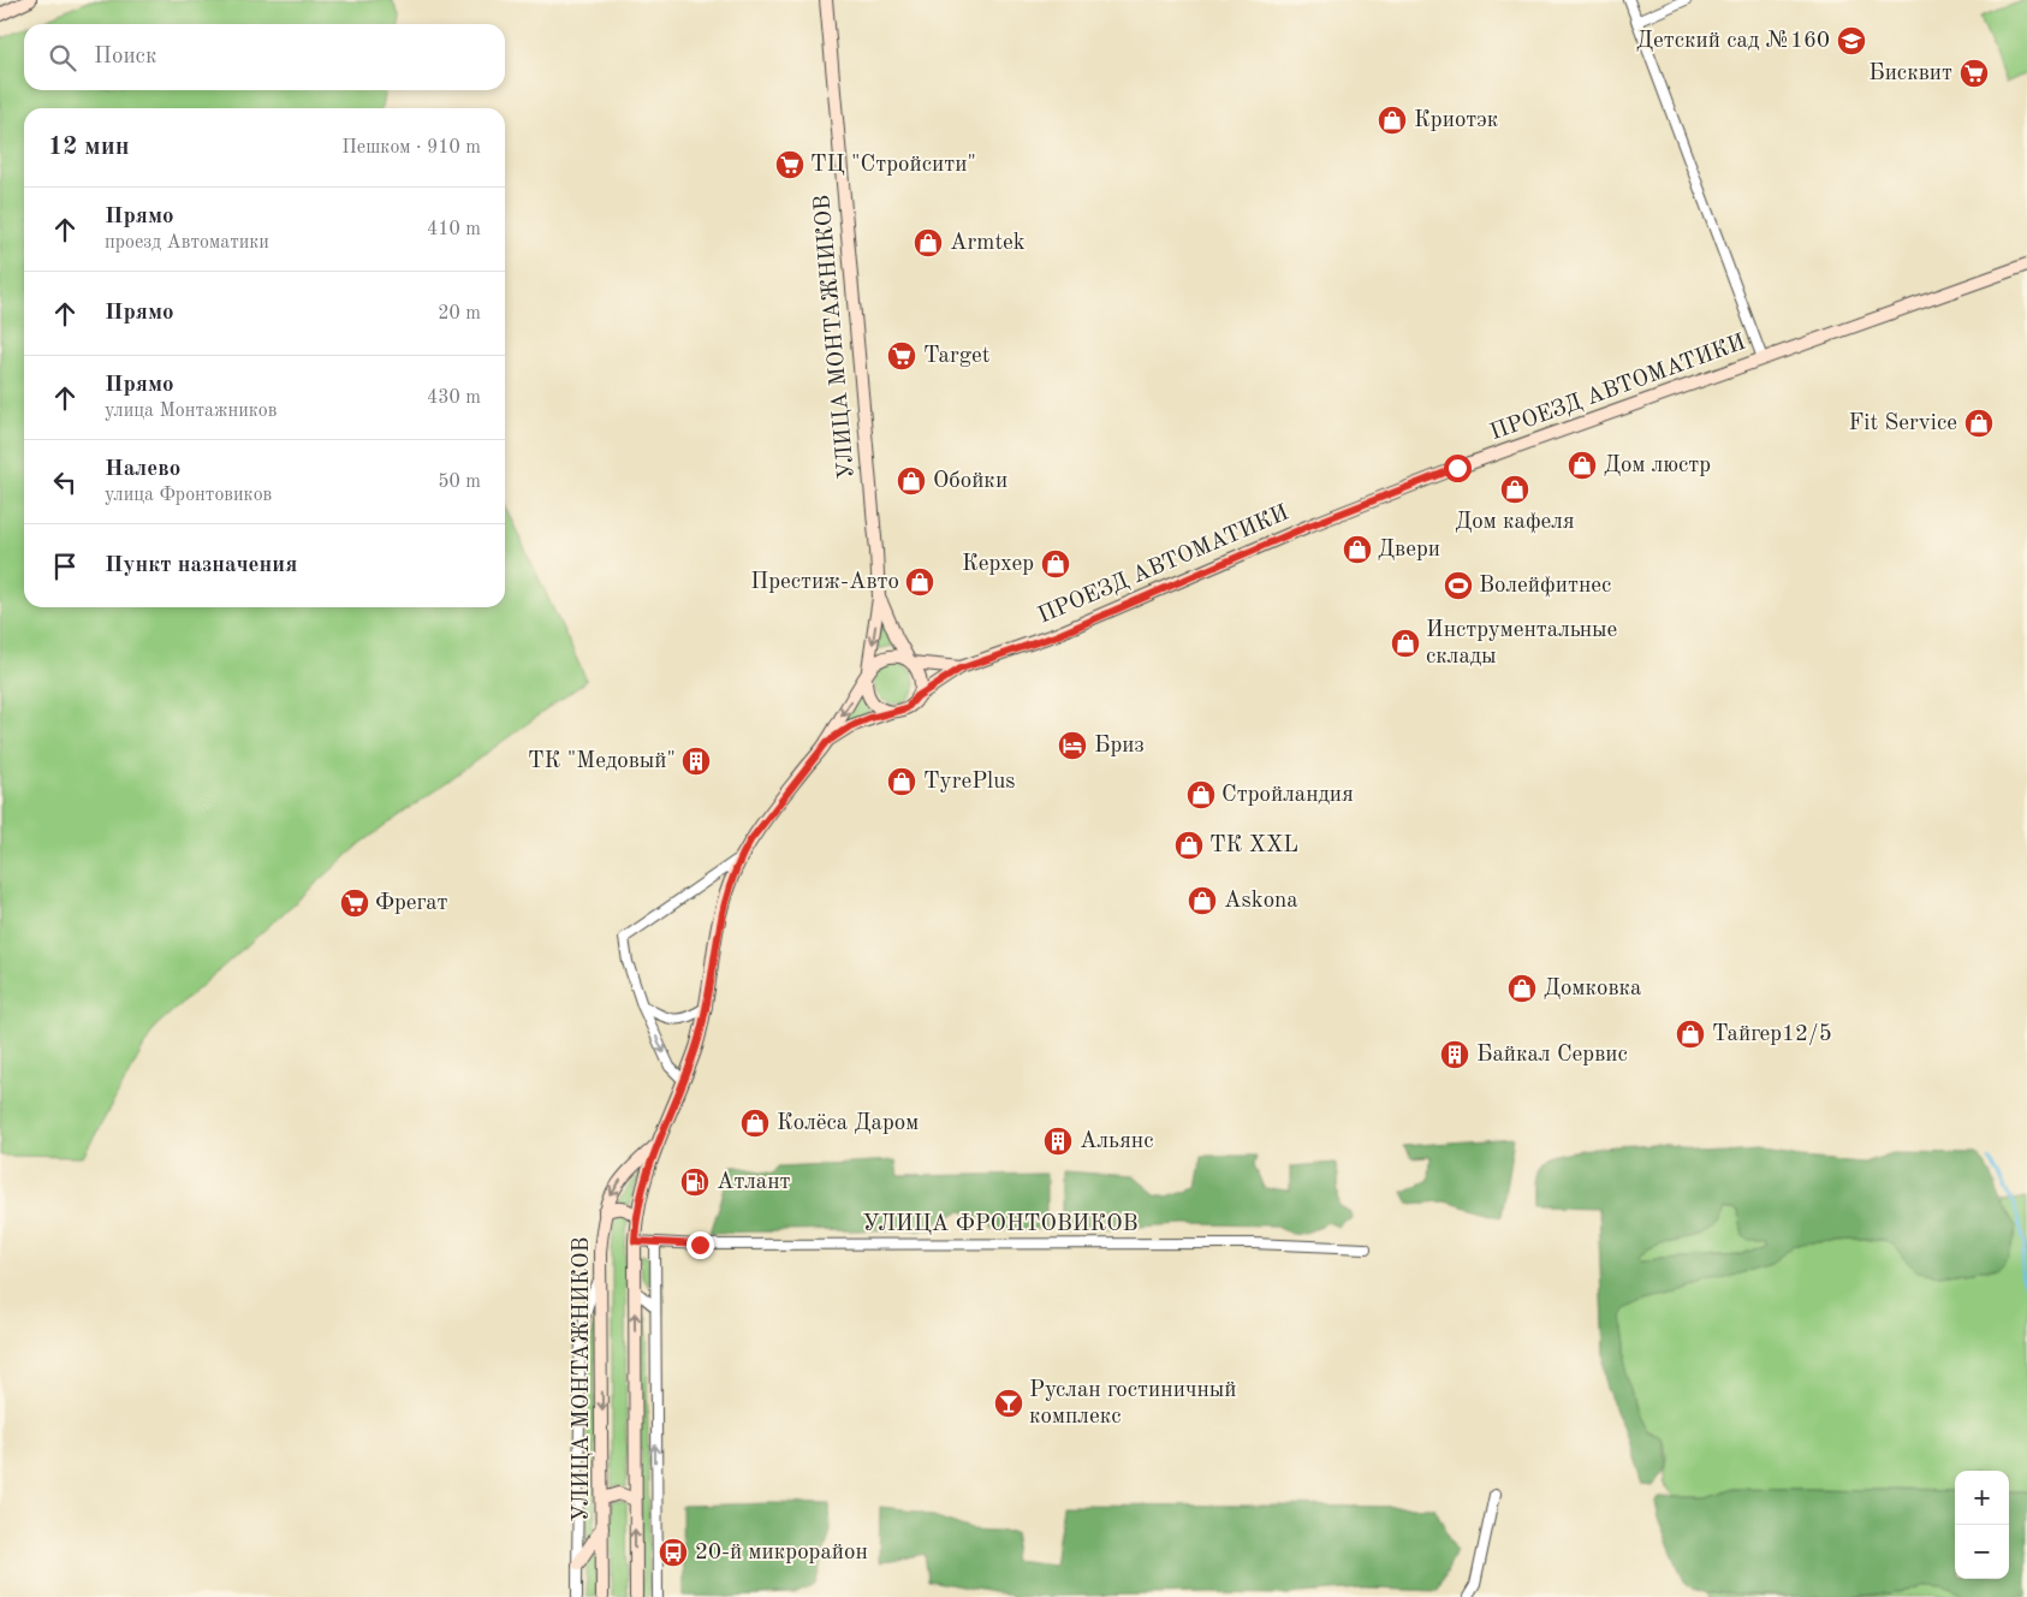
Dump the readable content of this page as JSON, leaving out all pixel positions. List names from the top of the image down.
{
  "streets": {
    "main road": ["УЛИЦА МОНТАЖНИКОВ", "ПРОЕЗД АВТОМАТИКИ"],
    "street": ["УЛИЦА ФРОНТОВИКОВ"]
  },
  "crossings": [
    ["УЛИЦА МОНТАЖНИКОВ", "ПРОЕЗД АВТОМАТИКИ"],
    ["УЛИЦА МОНТАЖНИКОВ", "УЛИЦА ФРОНТОВИКОВ"]
  ],
  "places": {
    "school or university": ["Детский сад №160"],
    "supermarket": [
      "Бисквит",
      "ТЦ \"Стройсити\"",
      "Target",
      "Фрегат"
    ],
    "shop": [
      "Криотэк",
      "Armtek",
      "Fit Service",
      "Дом люстр",
      "Обойки",
      "Дом кафеля",
      "Двери",
      "Керхер",
      "Престиж-Авто",
      "Инструментальные склады",
      "TyrePlus",
      "Стройландия",
      "ТК XXL",
      "Askona",
      "Домковка",
      "Тайгер12/5",
      "Колёса Даром"
    ],
    "sports": ["Волейфитнес"],
    "hotel": ["Бриз"],
    "building": ["ТК \"Медовый\"", "Байкал Сервис", "Альянс"],
    "fuel station": ["Атлант"],
    "bar": ["Руслан гостиничный комплекс"],
    "bus stop": ["20-й микрорайон"]
  },
  "page": {
    "search": "Поиск",
    "heading": ["12 мин", "Пешком · 910 m"],
    "list": [
      ["Прямо", "проезд Автоматики", "410 m"],
      ["Прямо", "20 m"],
      ["Прямо", "улица Монтажников", "430 m"],
      ["Налево", "улица Фронтовиков", "50 m"],
      "Пункт назначения"
    ],
    "map_buttons": ["+", "−"]
  }
}
